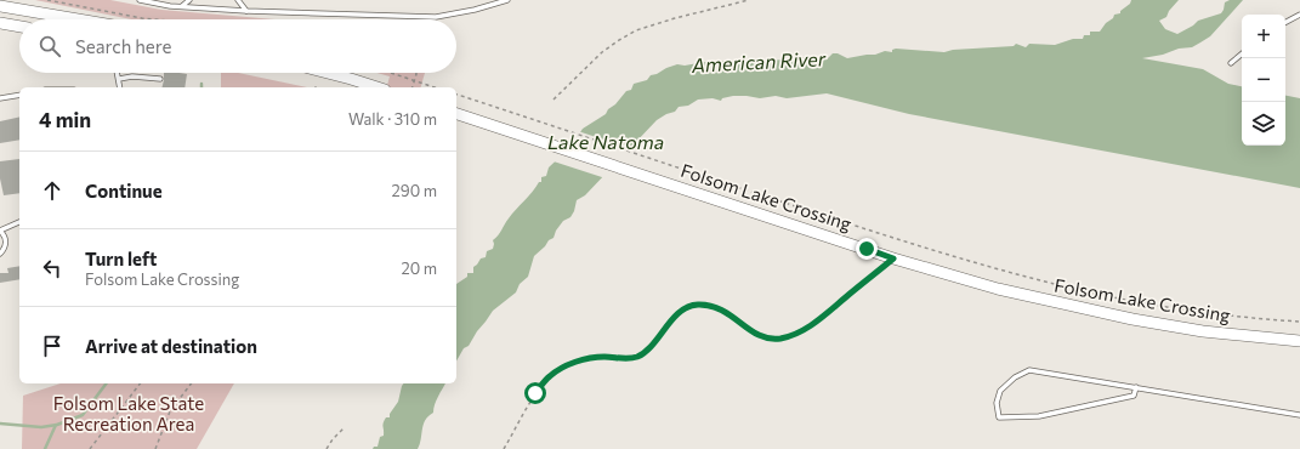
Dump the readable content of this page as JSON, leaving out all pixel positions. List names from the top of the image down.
{
  "streets": {
    "main road": ["Folsom Lake Crossing"]
  },
  "water": ["American River", "Lake Natoma"],
  "parks": ["Folsom Lake State Recreation Area"],
  "page": {
    "map_buttons": ["+", "−"],
    "search": "Search here",
    "heading": ["4 min", "Walk · 310 m"],
    "list": [
      ["Continue", "290 m"],
      ["Turn left", "Folsom Lake Crossing", "20 m"],
      "Arrive at destination"
    ]
  }
}
